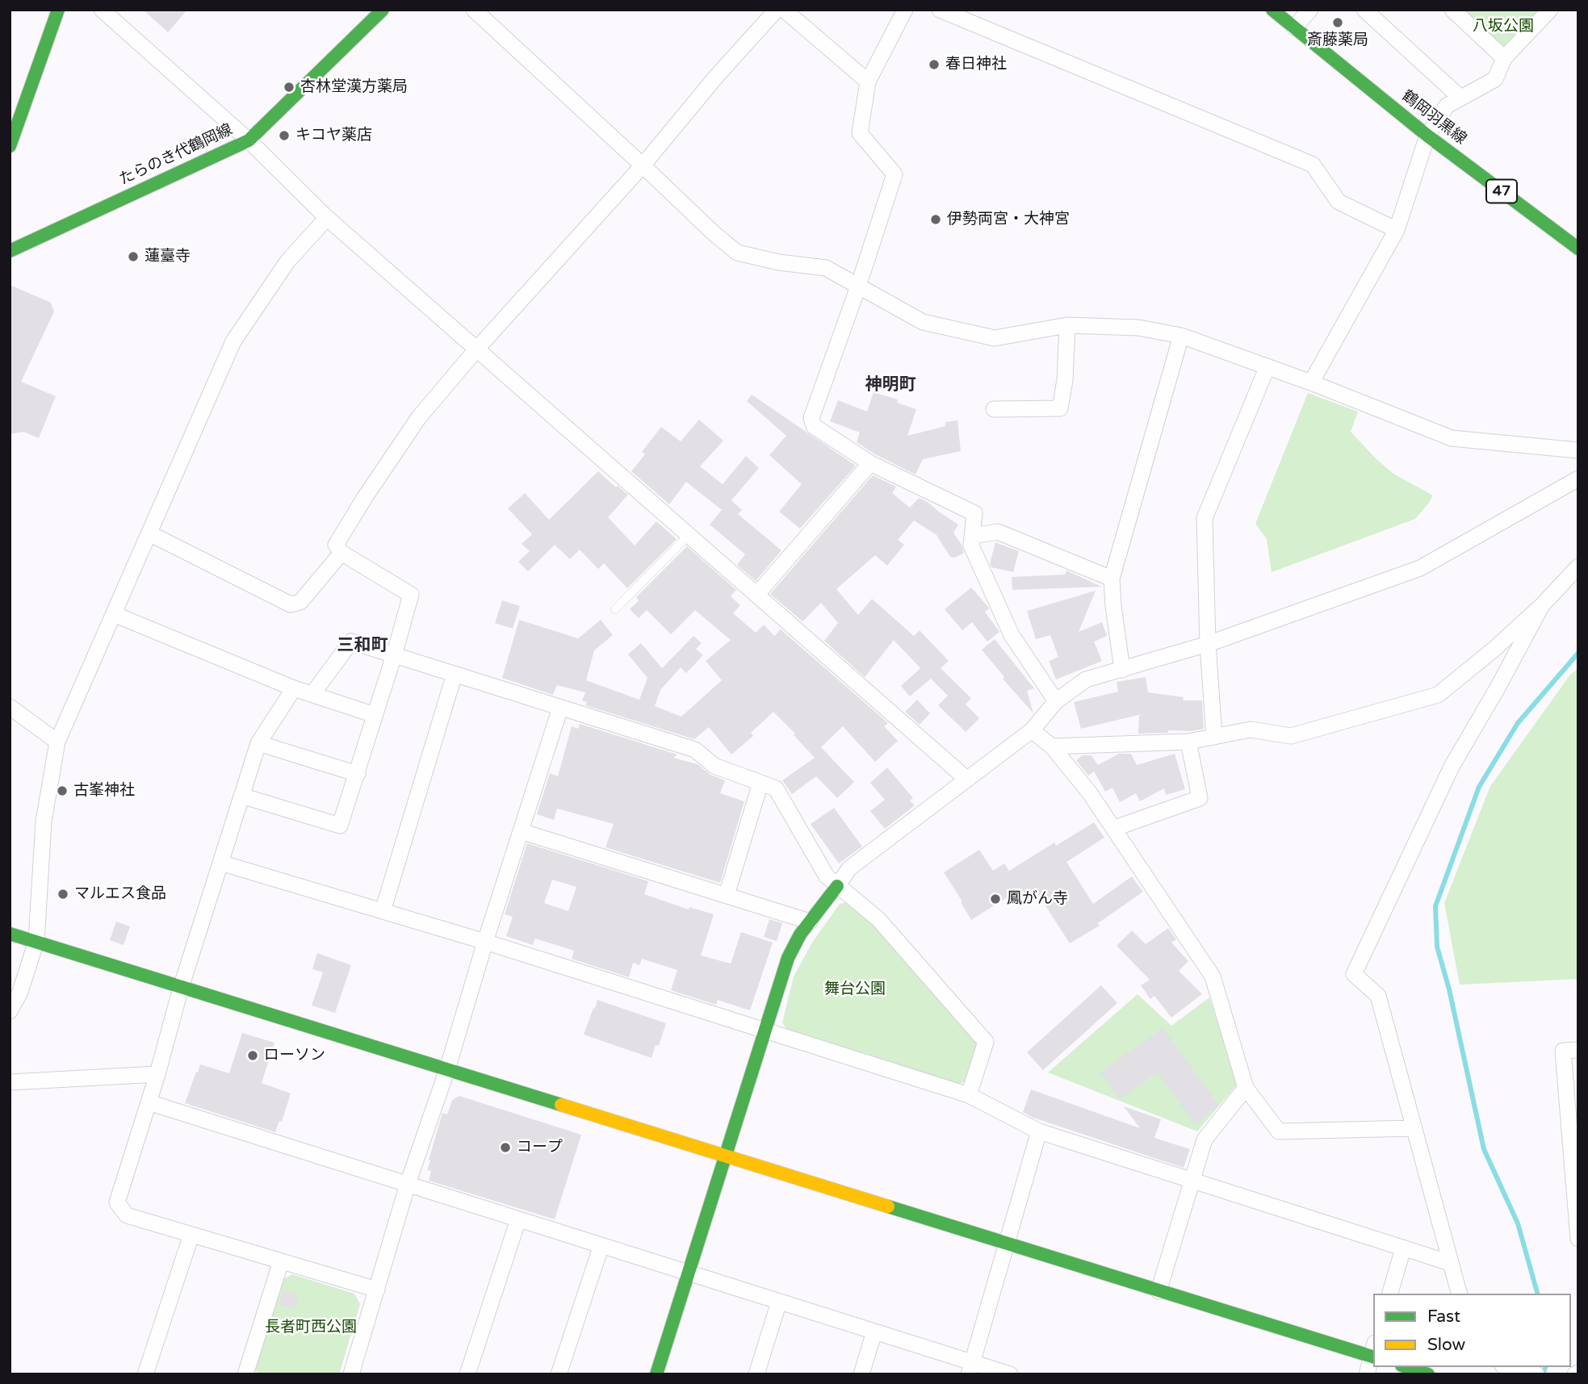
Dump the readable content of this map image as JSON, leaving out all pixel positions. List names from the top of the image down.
{
  "streets": {
    "street": ["鶴岡羽黒線", "たらのき代鶴岡線", "47"]
  },
  "districts": ["神明町", "三和町"],
  "parks": ["八坂公園", "舞台公園", "長者町西公園"],
  "places": [
    "斎藤薬局",
    "春日神社",
    "杏林堂漢方薬局",
    "キコヤ薬店",
    "伊勢両宮・大神宮",
    "蓮臺寺",
    "古峯神社",
    "マルエス食品",
    "鳳がん寺",
    "ローソン",
    "コープ"
  ],
  "legend": ["Fast", "Slow"]
}
